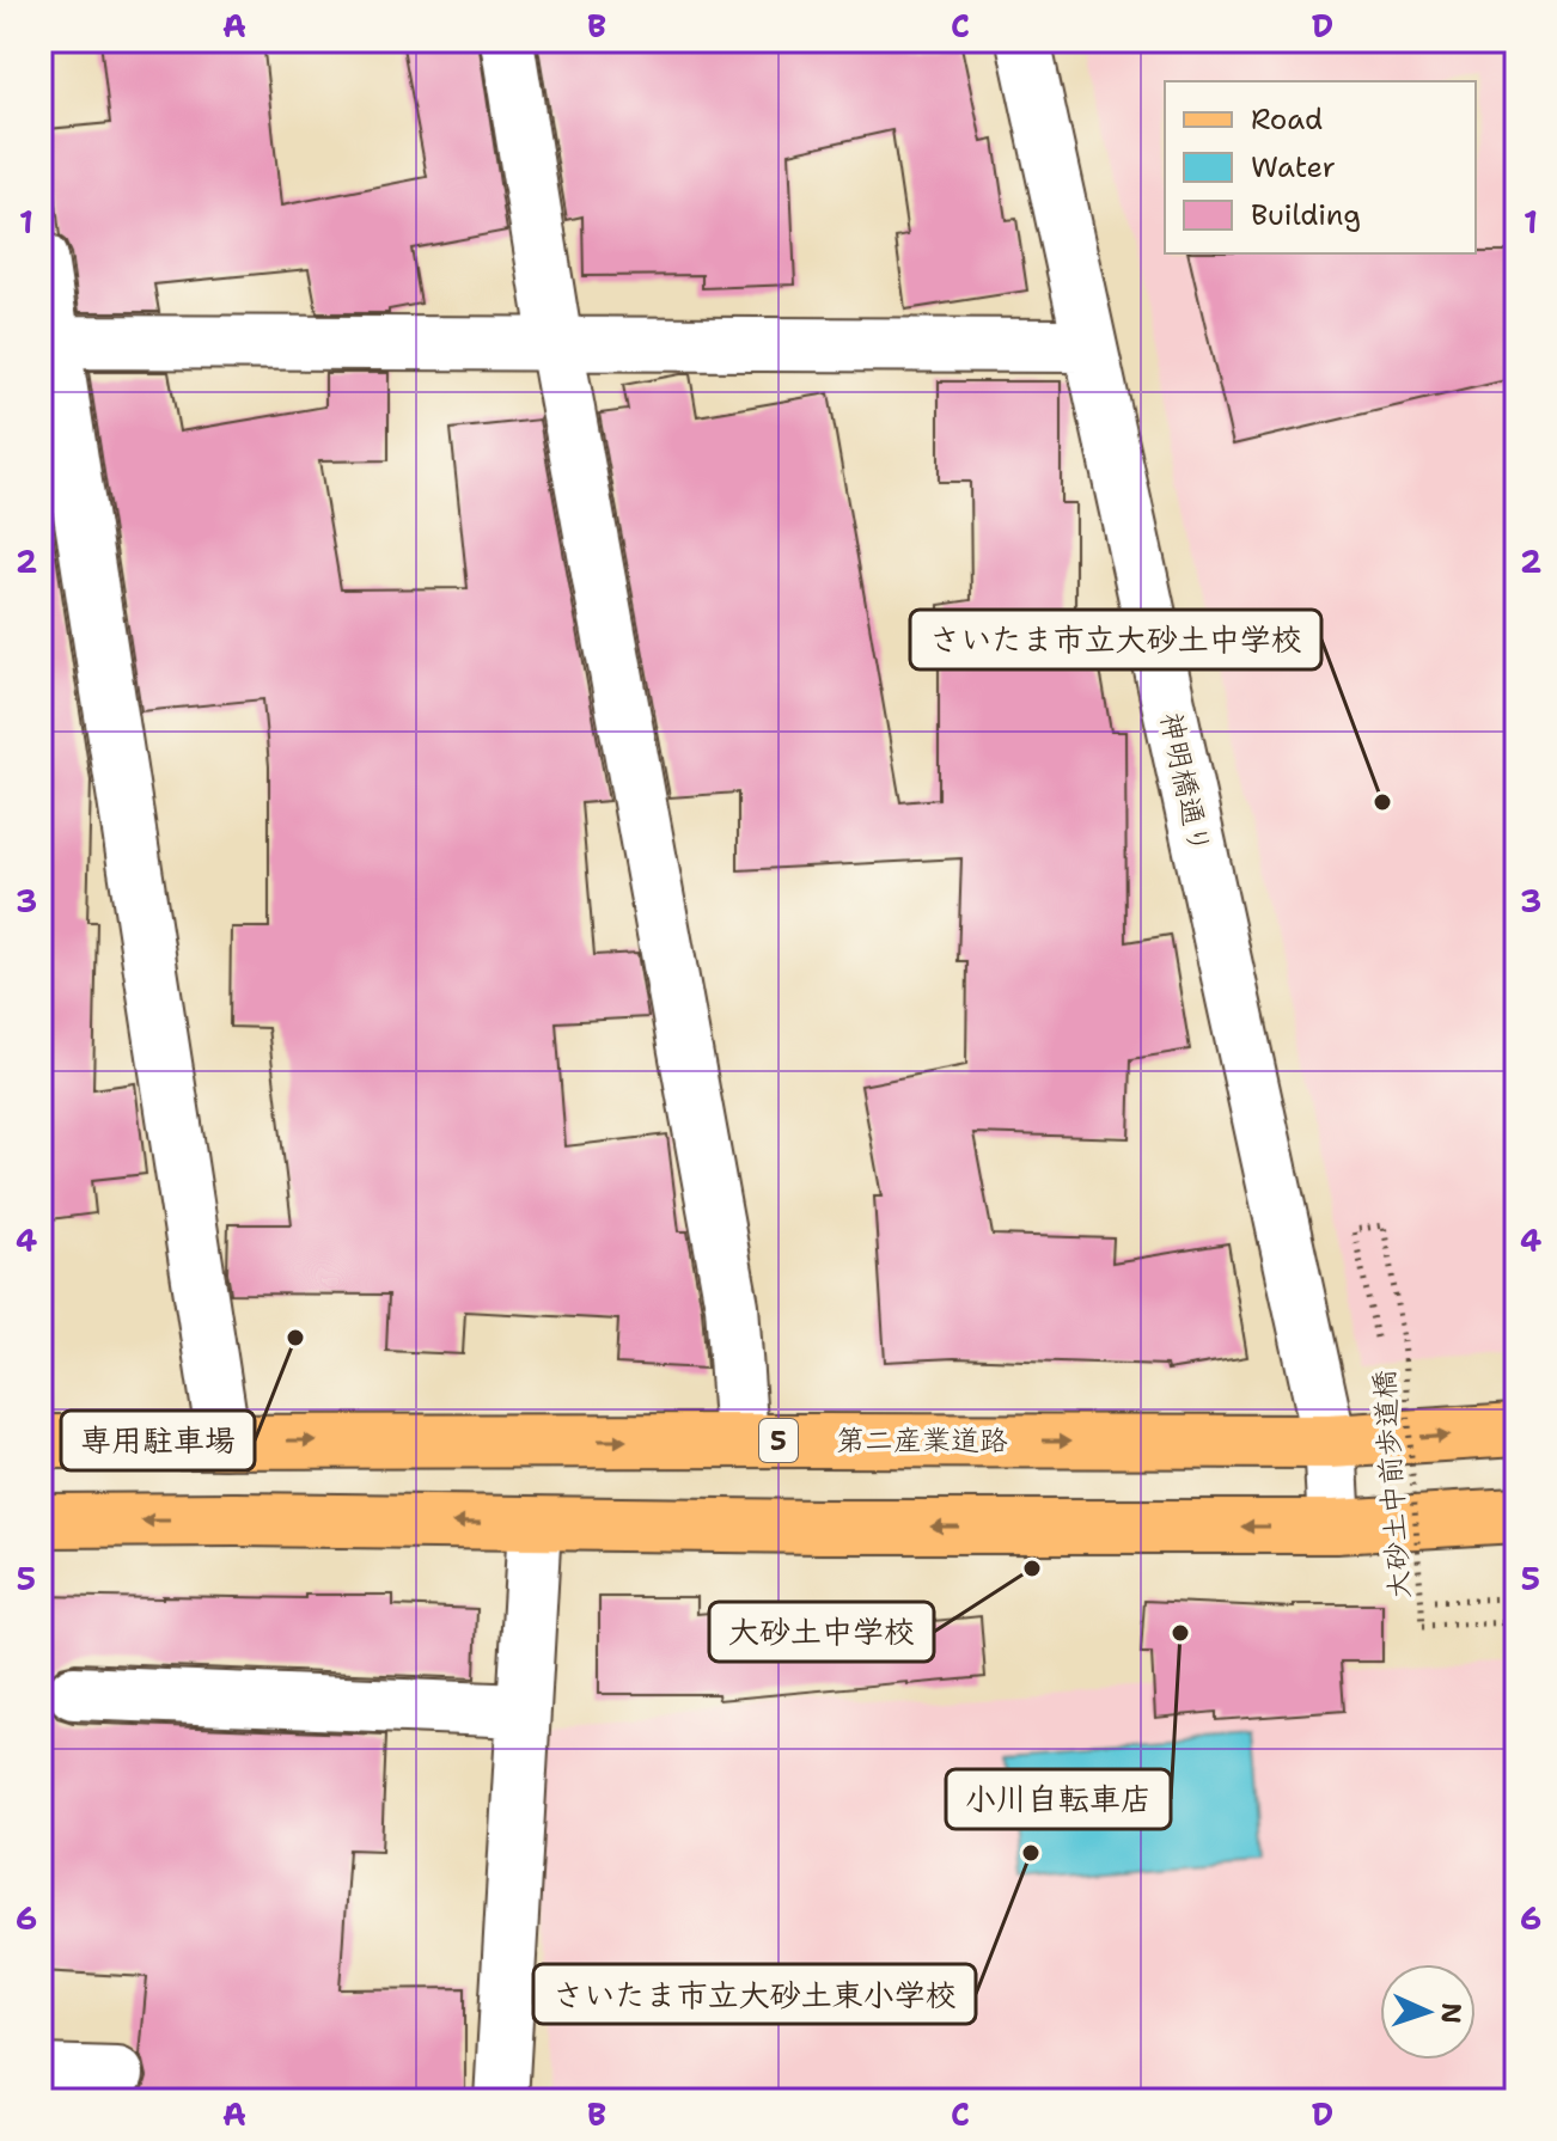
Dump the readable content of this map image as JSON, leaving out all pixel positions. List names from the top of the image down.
{
  "streets": {
    "main road": ["5", "第二産業道路"],
    "street": ["神明橋通り"],
    "path": ["大砂土中前歩道橋"]
  },
  "crossings": [
    ["神明橋通り", "第二産業道路"]
  ],
  "places": [
    "さいたま市立大砂土中学校",
    "専用駐車場",
    "大砂土中学校",
    "小川自転車店",
    "さいたま市立大砂土東小学校"
  ],
  "legend": ["Road", "Water", "Building"],
  "north": "right",
  "grid": {
    "columns": [
      "A",
      "B",
      "C",
      "D"
    ],
    "rows": [
      "1",
      "2",
      "3",
      "4",
      "5",
      "6"
    ]
  }
}
